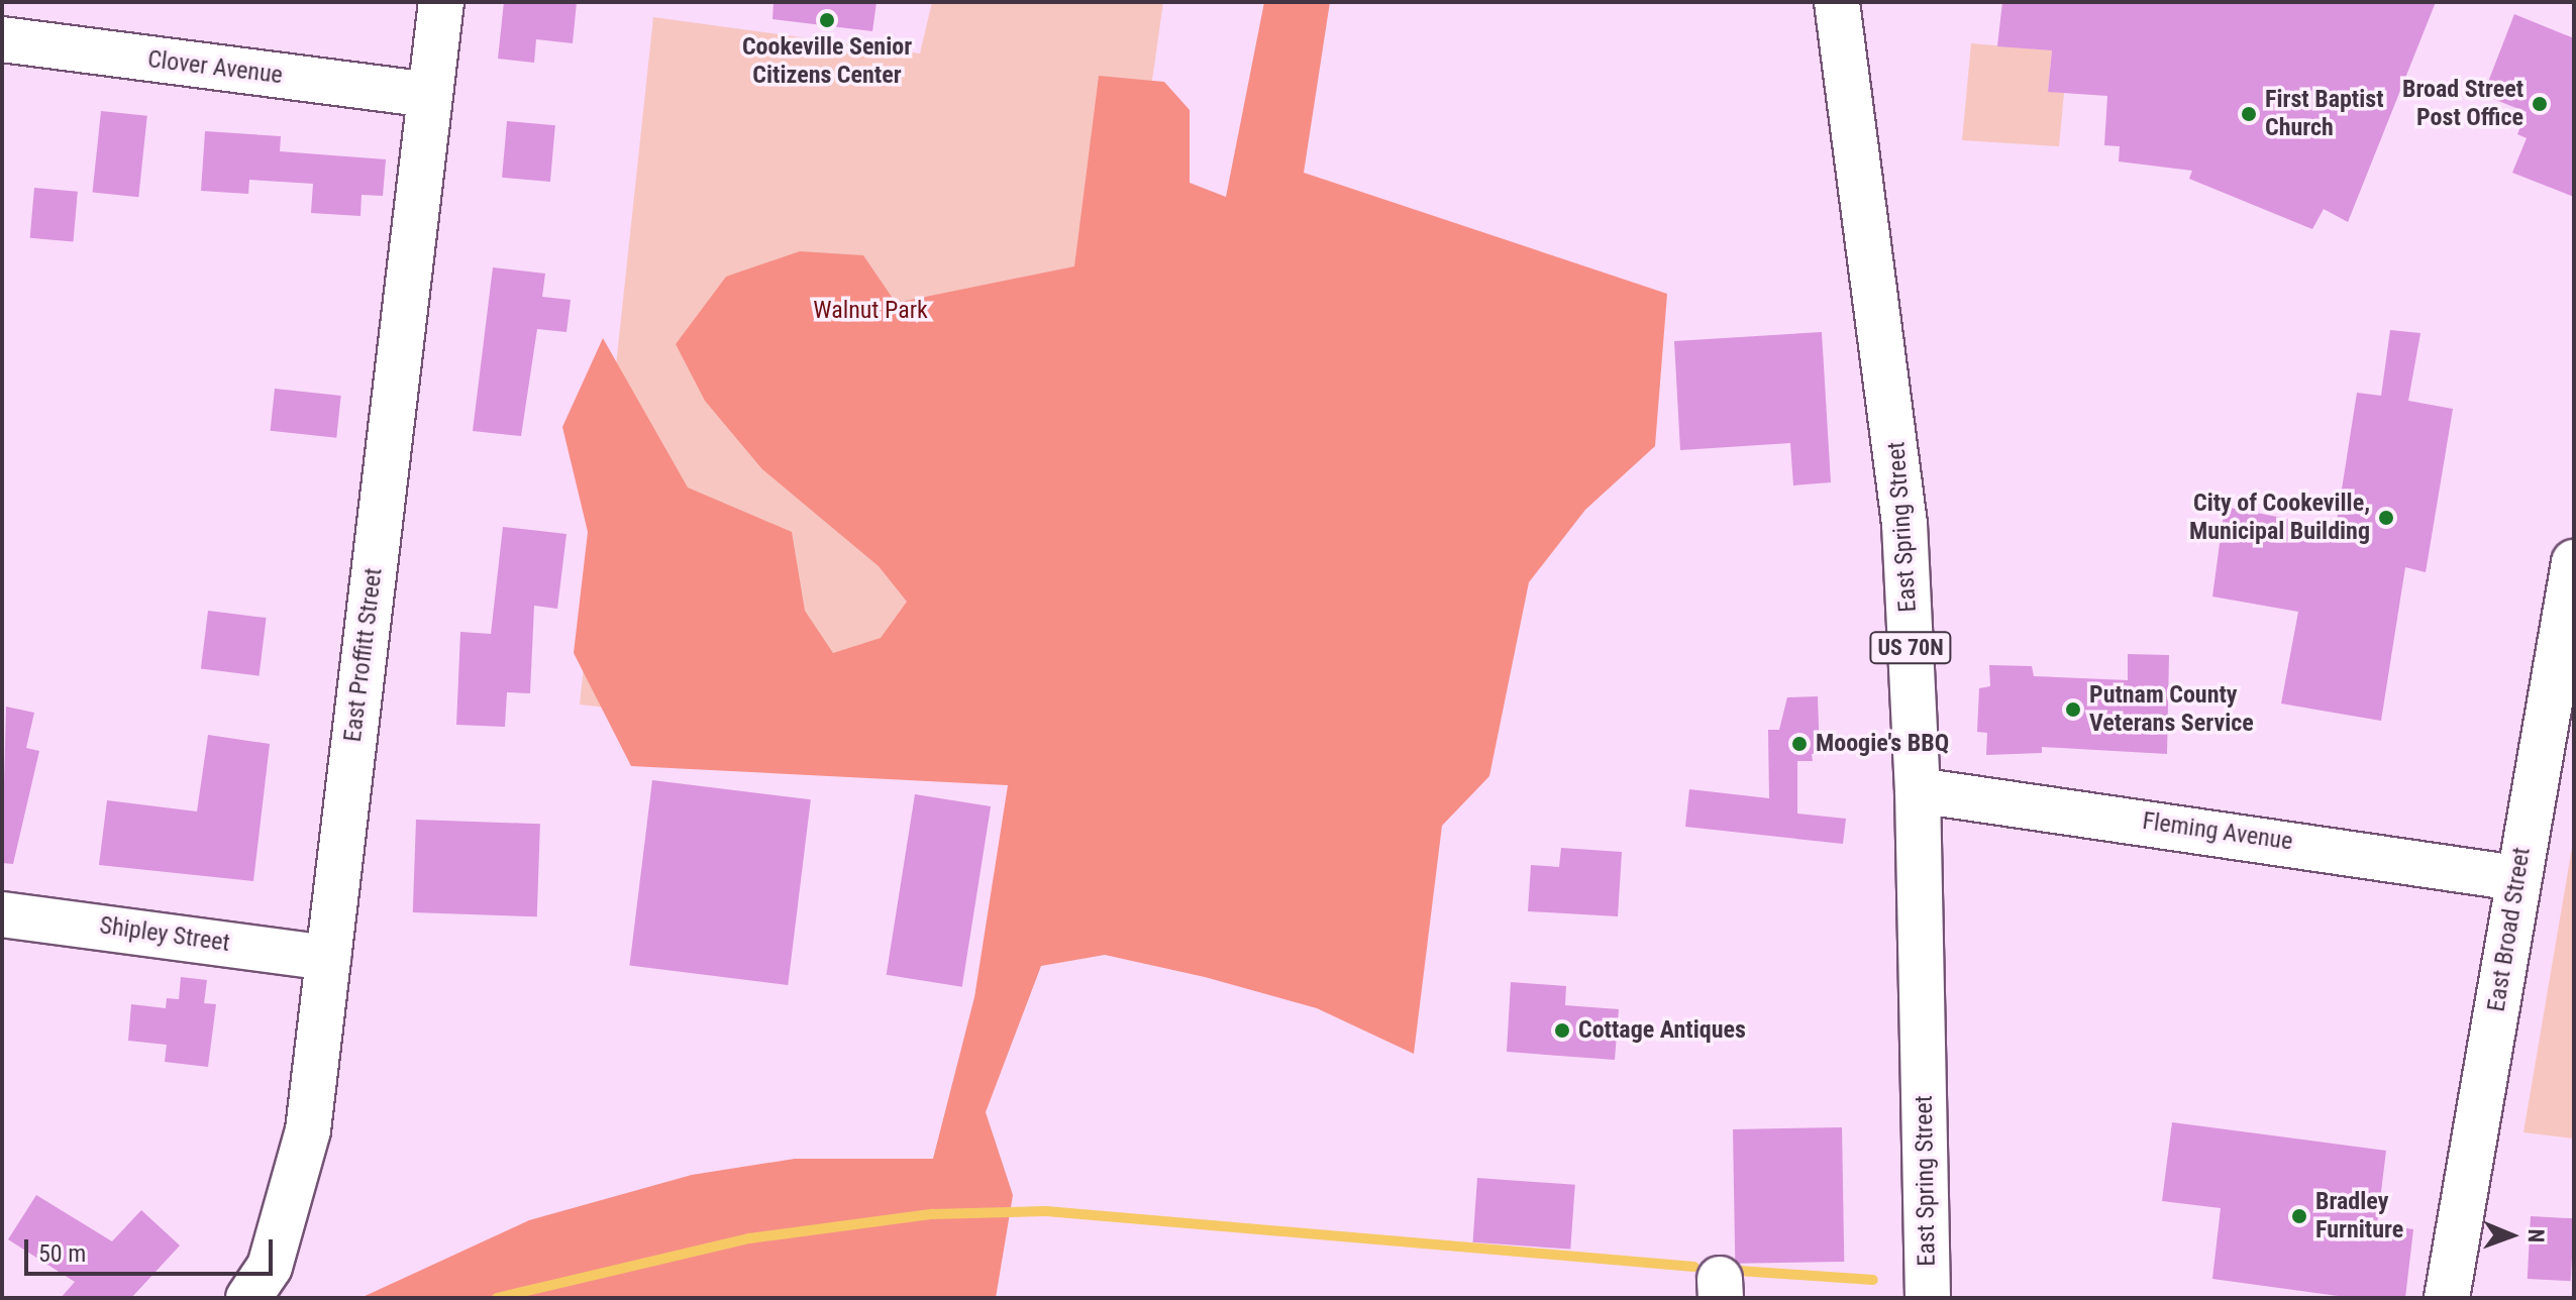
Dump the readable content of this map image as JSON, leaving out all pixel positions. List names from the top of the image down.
{
  "streets": {
    "street": [
      "Clover Avenue",
      "East Spring Street",
      "US 70N",
      "East Proffitt Street",
      "Fleming Avenue",
      "East Broad Street",
      "Shipley Street"
    ]
  },
  "crossings": [
    ["Clover Avenue", "East Proffitt Street"],
    ["East Spring Street", "Fleming Avenue"],
    ["East Proffitt Street", "Shipley Street"],
    ["Fleming Avenue", "East Broad Street"]
  ],
  "parks": ["Walnut Park"],
  "places": [
    "Cookeville Senior Citizens Center",
    "Broad Street Post Office",
    "First Baptist Church",
    "City of Cookeville, Municipal Building",
    "Putnam County Veterans Service",
    "Moogie's BBQ",
    "Cottage Antiques",
    "Bradley Furniture"
  ],
  "scale_bar": "50 m",
  "north": "right"
}
